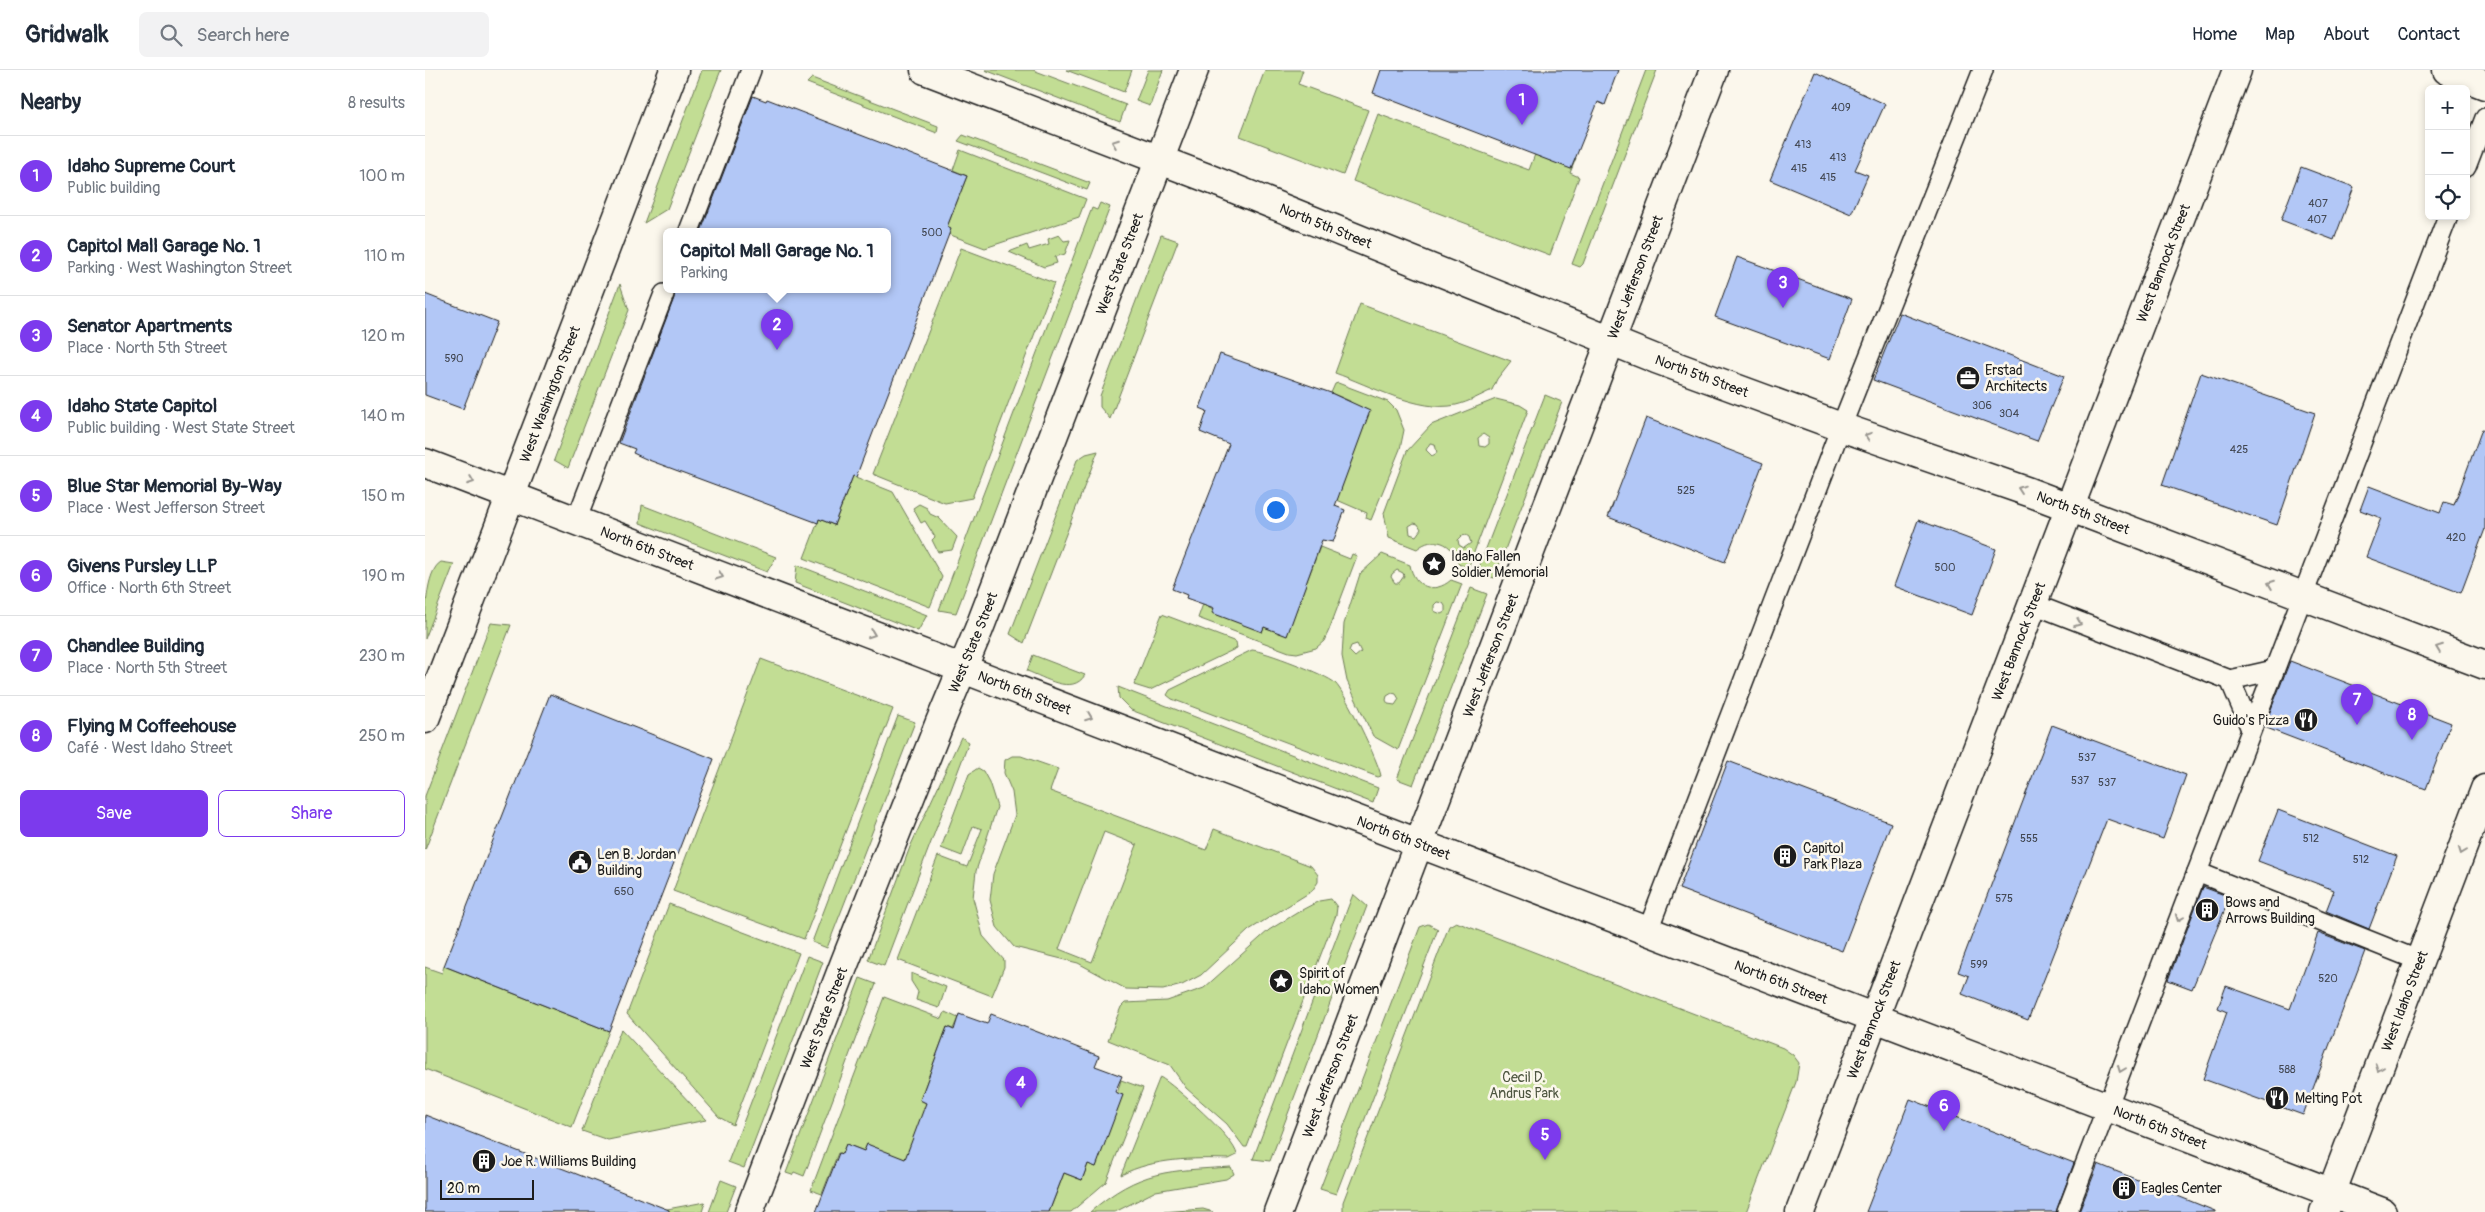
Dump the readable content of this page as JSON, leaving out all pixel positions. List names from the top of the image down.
{
  "streets": {
    "street": [
      "North 5th Street",
      "West Bannock Street",
      "West State Street",
      "West Jefferson Street",
      "West Washington Street",
      "North 6th Street",
      "West Idaho Street"
    ]
  },
  "crossings": [
    ["North 5th Street", "West Bannock Street"],
    ["North 5th Street", "West State Street"],
    ["North 5th Street", "West Jefferson Street"],
    ["West Bannock Street", "North 6th Street"],
    ["West State Street", "North 6th Street"],
    ["West Jefferson Street", "North 6th Street"],
    ["West Washington Street", "North 6th Street"],
    ["North 6th Street", "West Idaho Street"]
  ],
  "one_way": ["North 5th Street", "North 6th Street", "West Idaho Street"],
  "parks": ["Cecil D. Andrus Park"],
  "places": {
    "office": ["Erstad Architects"],
    "place": ["Idaho Fallen Soldier Memorial", "Spirit of Idaho Women"],
    "restaurant": ["Guido's Pizza", "Melting Pot"],
    "building": [
      "Capitol Park Plaza",
      "Bows and Arrows Building",
      "Joe R. Williams Building",
      "Eagles Center"
    ],
    "public building": ["Len B. Jordan Building"]
  },
  "house_numbers": [
    "409",
    "413",
    "413",
    "415",
    "415",
    "407",
    "407",
    "500",
    "590",
    "306",
    "304",
    "425",
    "525",
    "420",
    "500",
    "537",
    "537",
    "537",
    "555",
    "512",
    "512",
    "650",
    "575",
    "599",
    "520",
    "588"
  ],
  "scale_bar": "20 m",
  "page": {
    "header": "Gridwalk",
    "search": "Search here",
    "nav": [
      "Home",
      "Map",
      "About",
      "Contact"
    ],
    "heading": ["Nearby", "8 results"],
    "pins": [
      "1",
      "3",
      "2",
      "7",
      "8",
      "4",
      "6",
      "5"
    ],
    "map_buttons": ["+", "−"],
    "list": [
      {
        "mark": "1",
        "name": "Idaho Supreme Court",
        "note": "Public building",
        "value": "100 m"
      },
      {
        "mark": "2",
        "name": "Capitol Mall Garage No. 1",
        "note": "Parking · West Washington Street",
        "value": "110 m"
      },
      {
        "mark": "3",
        "name": "Senator Apartments",
        "note": "Place · North 5th Street",
        "value": "120 m"
      },
      {
        "mark": "4",
        "name": "Idaho State Capitol",
        "note": "Public building · West State Street",
        "value": "140 m"
      },
      {
        "mark": "5",
        "name": "Blue Star Memorial By-Way",
        "note": "Place · West Jefferson Street",
        "value": "150 m"
      },
      {
        "mark": "6",
        "name": "Givens Pursley LLP",
        "note": "Office · North 6th Street",
        "value": "190 m"
      },
      {
        "mark": "7",
        "name": "Chandlee Building",
        "note": "Place · North 5th Street",
        "value": "230 m"
      },
      {
        "mark": "8",
        "name": "Flying M Coffeehouse",
        "note": "Café · West Idaho Street",
        "value": "250 m"
      }
    ],
    "popup": ["Capitol Mall Garage No. 1", "Parking"],
    "buttons": ["Save", "Share"],
    "scale": "20 m"
  }
}
